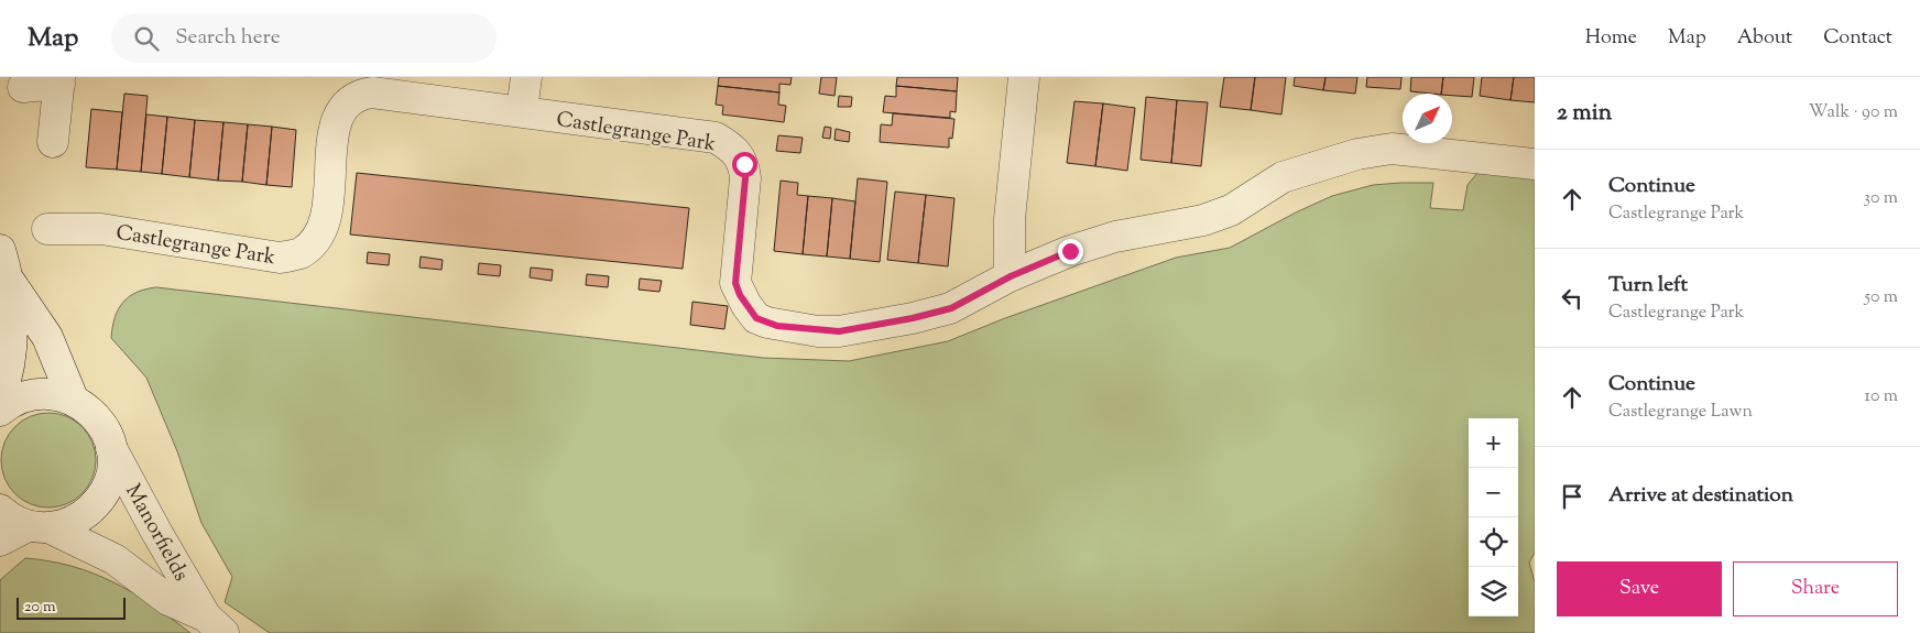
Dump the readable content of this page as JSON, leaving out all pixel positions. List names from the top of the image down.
{
  "streets": {
    "street": ["Castlegrange Park", "Manorfields"]
  },
  "scale_bar": "20 m",
  "north": "top right",
  "page": {
    "header": "Map",
    "search": "Search here",
    "nav": [
      "Home",
      "Map",
      "About",
      "Contact"
    ],
    "heading": ["2 min", "Walk · 90 m"],
    "list": [
      ["Continue", "Castlegrange Park", "30 m"],
      ["Turn left", "Castlegrange Park", "50 m"],
      ["Continue", "Castlegrange Lawn", "10 m"],
      "Arrive at destination"
    ],
    "map_buttons": ["+", "−"],
    "buttons": ["Save", "Share"],
    "scale": "20 m"
  }
}
